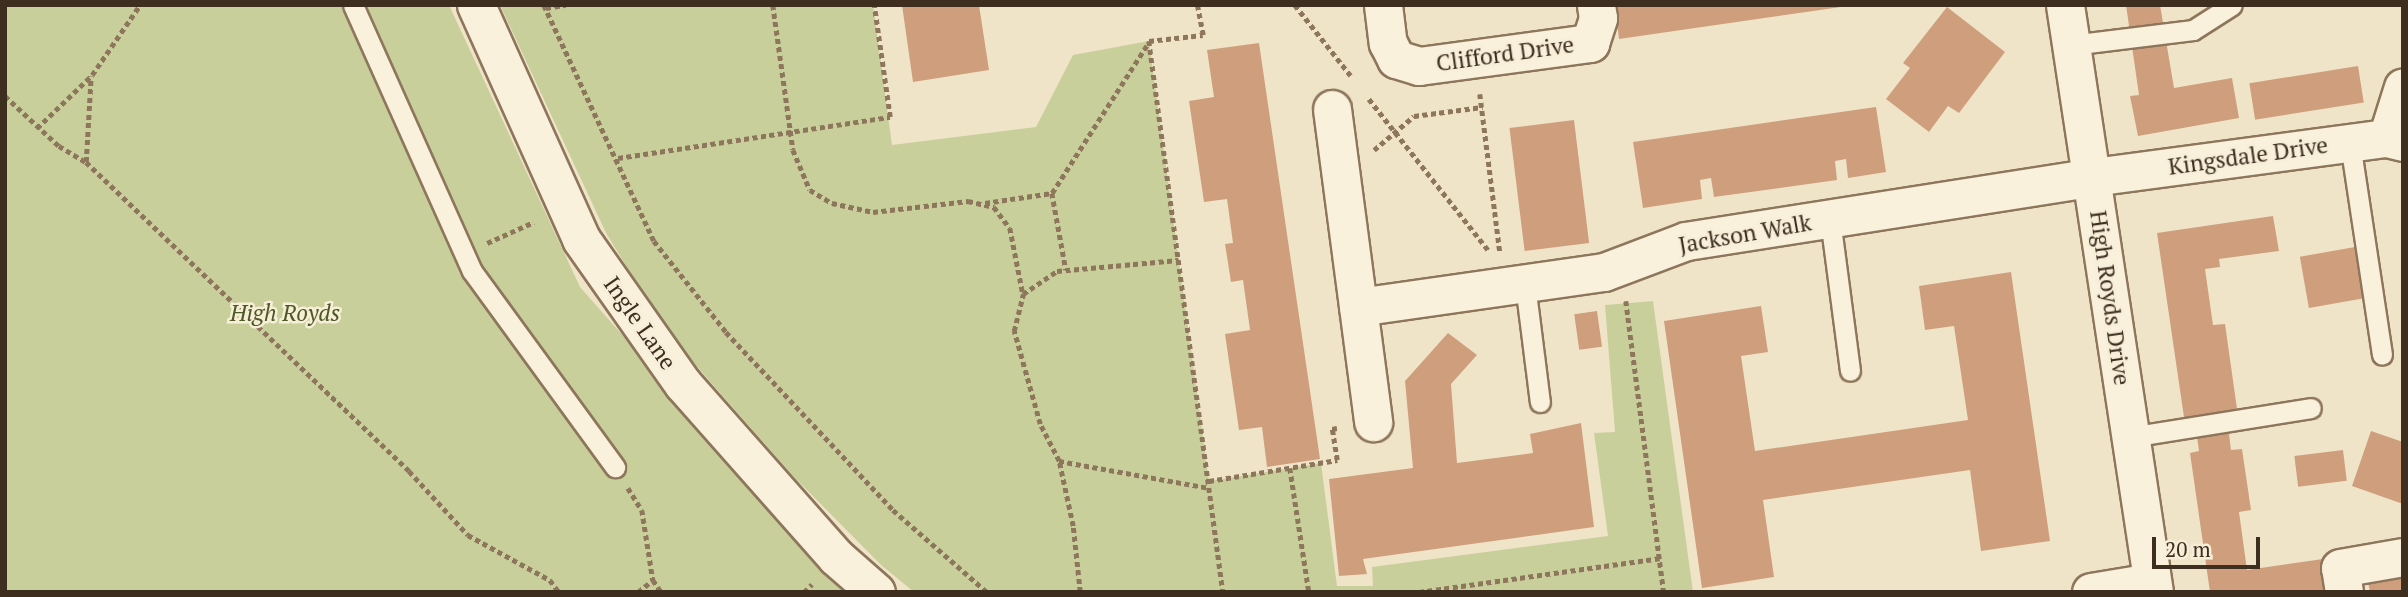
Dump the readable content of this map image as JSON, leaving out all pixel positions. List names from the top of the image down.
{
  "streets": {
    "street": [
      "Clifford Drive",
      "Kingsdale Drive",
      "Jackson Walk",
      "High Royds Drive",
      "Ingle Lane"
    ]
  },
  "crossings": [
    ["Kingsdale Drive", "Jackson Walk"],
    ["Kingsdale Drive", "High Royds Drive"],
    ["Jackson Walk", "High Royds Drive"]
  ],
  "parks": ["High Royds"],
  "scale_bar": "20 m"
}
